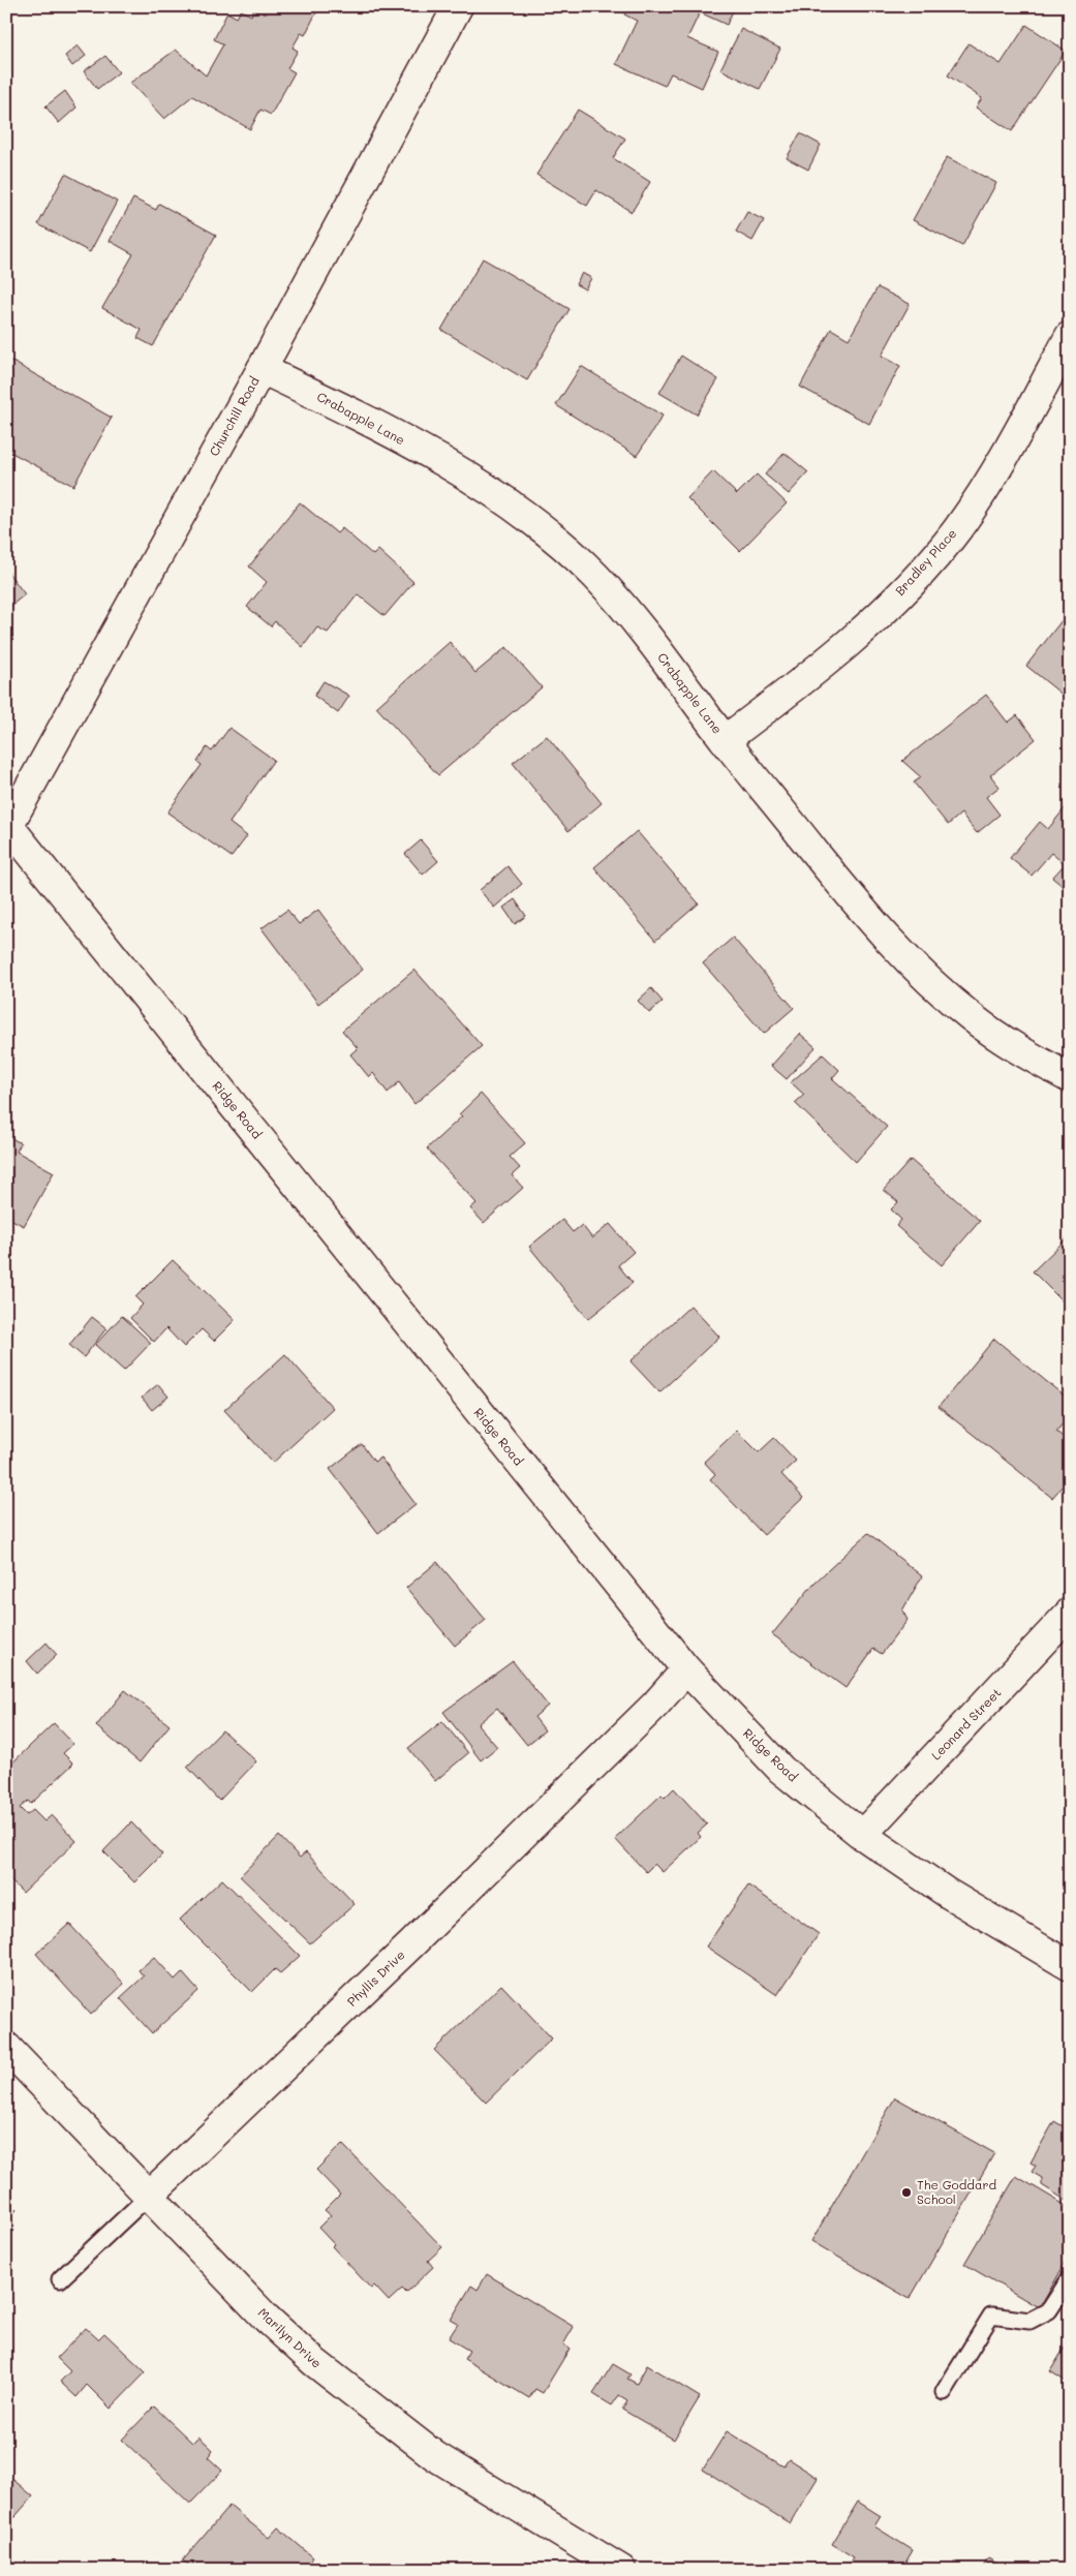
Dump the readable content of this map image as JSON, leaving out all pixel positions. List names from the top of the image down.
{
  "streets": {
    "street": [
      "Churchill Road",
      "Crabapple Lane",
      "Bradley Place",
      "Ridge Road",
      "Leonard Street",
      "Phyllis Drive",
      "Marilyn Drive"
    ]
  },
  "crossings": [
    ["Churchill Road", "Crabapple Lane"],
    ["Churchill Road", "Ridge Road"],
    ["Crabapple Lane", "Bradley Place"],
    ["Ridge Road", "Leonard Street"],
    ["Ridge Road", "Phyllis Drive"],
    ["Phyllis Drive", "Marilyn Drive"]
  ],
  "places": ["The Goddard School"]
}
